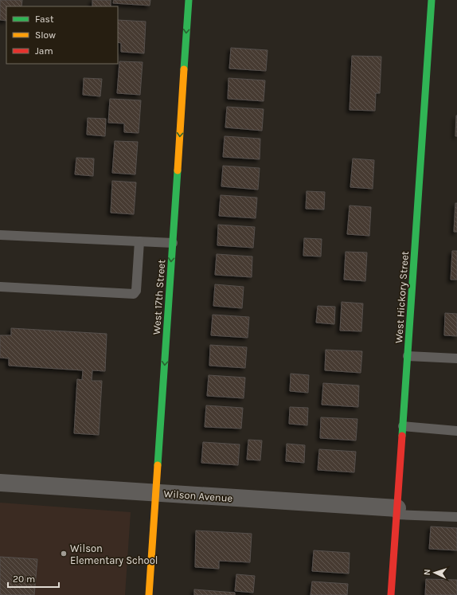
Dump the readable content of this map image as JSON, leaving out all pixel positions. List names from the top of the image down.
{
  "streets": {
    "street": ["West 17th Street", "West Hickory Street", "Wilson Avenue"]
  },
  "crossings": [
    ["West 17th Street", "Wilson Avenue"],
    ["West Hickory Street", "Wilson Avenue"]
  ],
  "one_way": ["West 17th Street"],
  "places": ["Wilson Elementary School"],
  "legend": ["Fast", "Slow", "Jam"],
  "scale_bar": "20 m",
  "north": "left"
}
